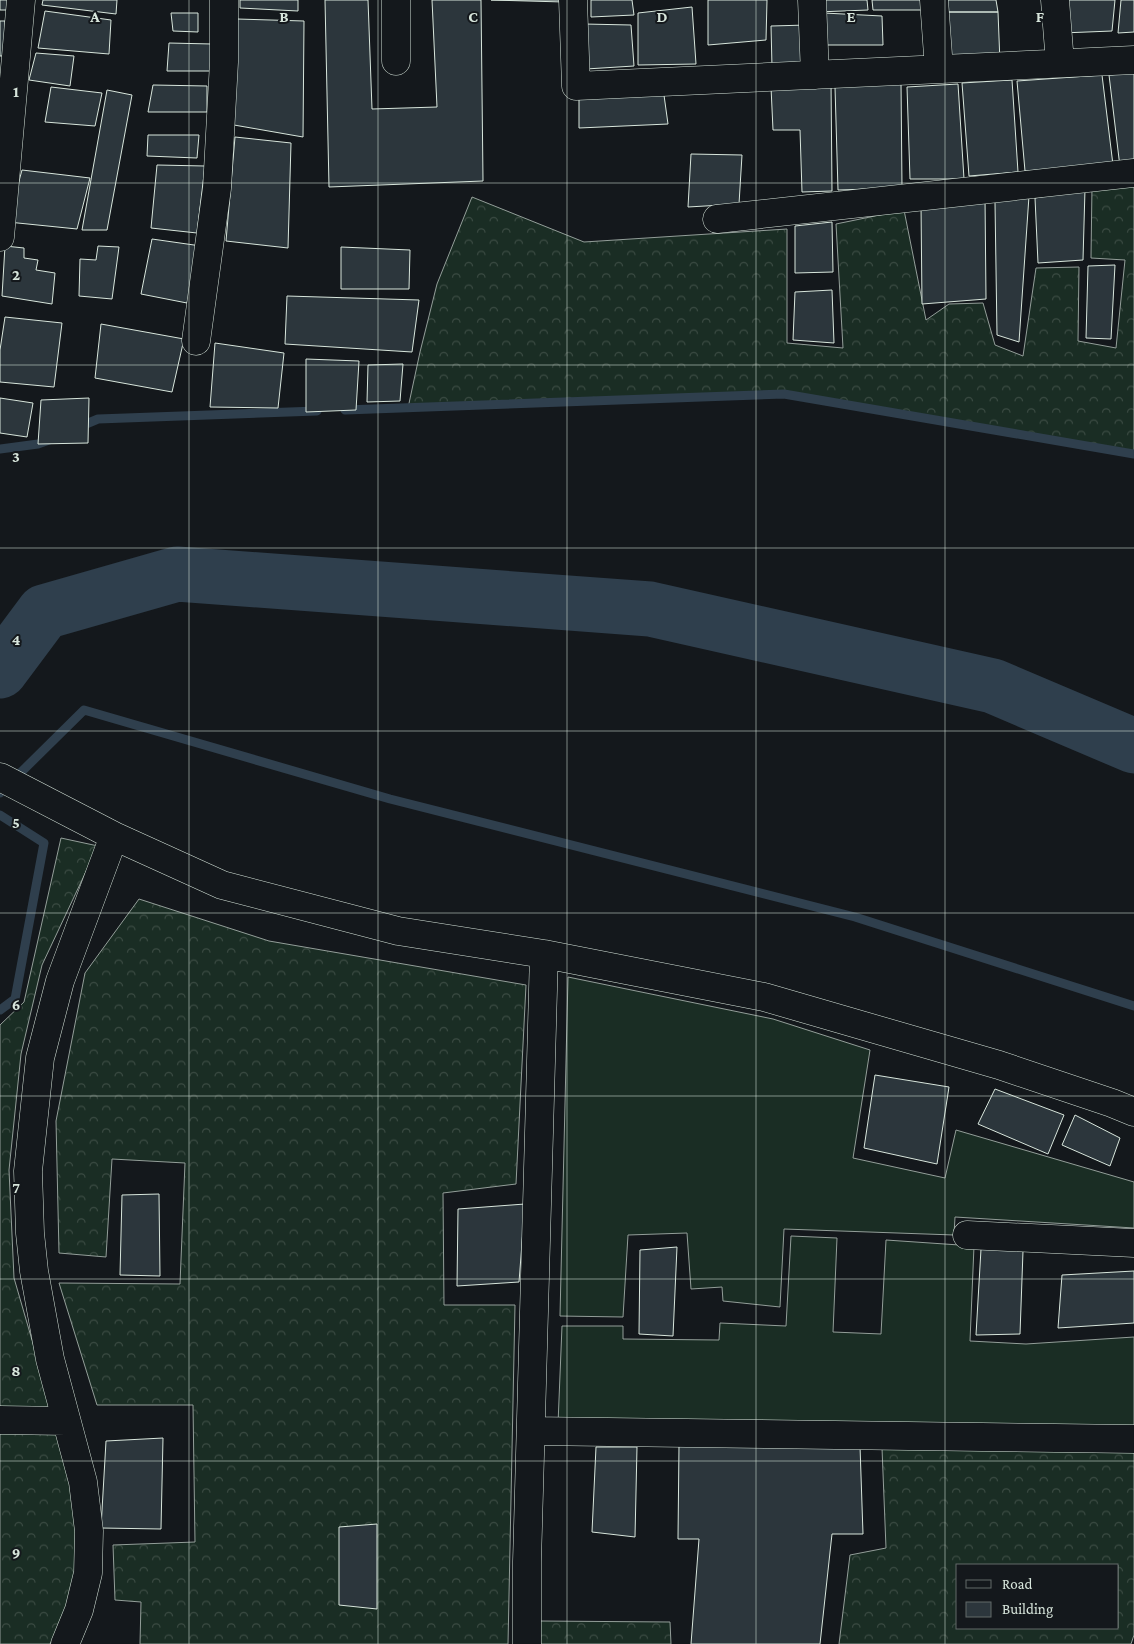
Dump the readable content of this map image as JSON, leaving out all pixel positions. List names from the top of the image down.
{
  "legend": ["Road", "Building"],
  "grid": {
    "columns": [
      "A",
      "B",
      "C",
      "D",
      "E",
      "F"
    ],
    "rows": [
      "1",
      "2",
      "3",
      "4",
      "5",
      "6",
      "7",
      "8",
      "9"
    ]
  }
}
